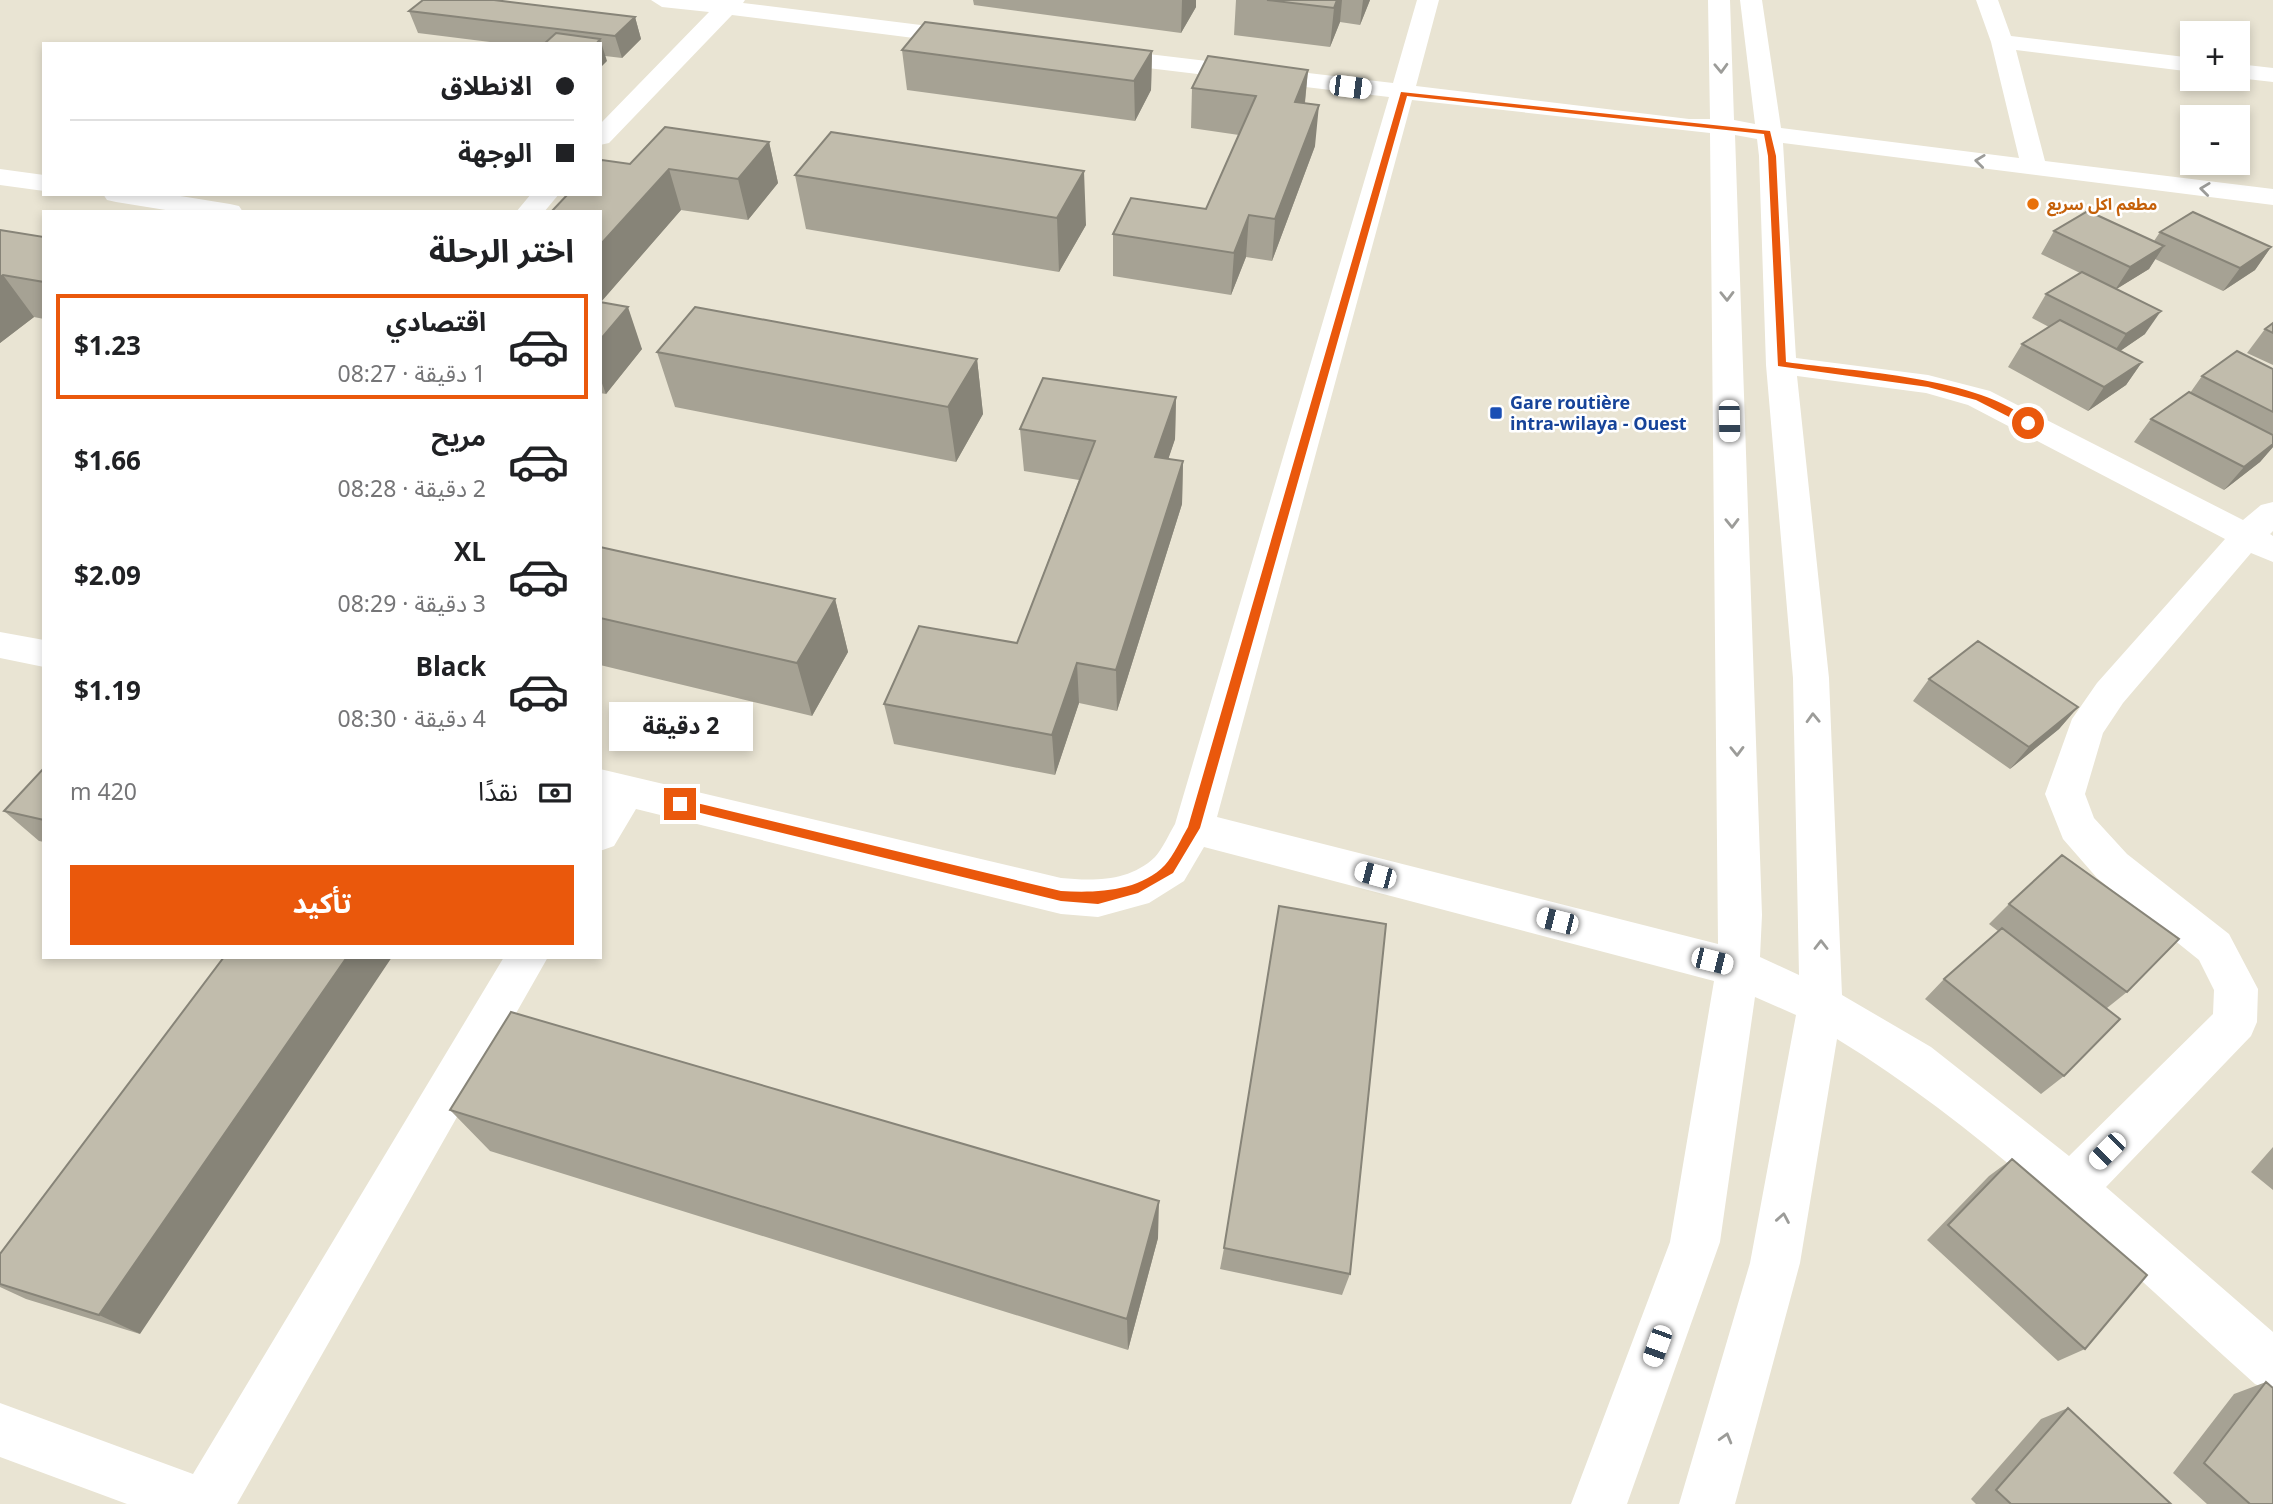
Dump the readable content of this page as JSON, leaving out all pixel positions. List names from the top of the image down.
{
  "places": {
    "other": ["مطعم اكل سريع"],
    "transit": ["Gare routière intra-wilaya - Ouest"]
  },
  "page": {
    "map_buttons": ["+", "−"],
    "banner": ["الانطلاق", "الوجهة"],
    "heading": "اختر الرحلة",
    "list": [
      {
        "name": "اقتصادي",
        "note": "1 دقيقة · 08:27",
        "value": "$1.23"
      },
      {
        "name": "مريح",
        "note": "2 دقيقة · 08:28",
        "value": "$1.66"
      },
      {
        "name": "XL",
        "note": "3 دقيقة · 08:29",
        "value": "$2.09"
      },
      {
        "name": "Black",
        "note": "4 دقيقة · 08:30",
        "value": "$1.19"
      }
    ],
    "bubble": "2 دقيقة",
    "pay": ["نقدًا", "420 m"],
    "buttons": "تأكيد"
  }
}
